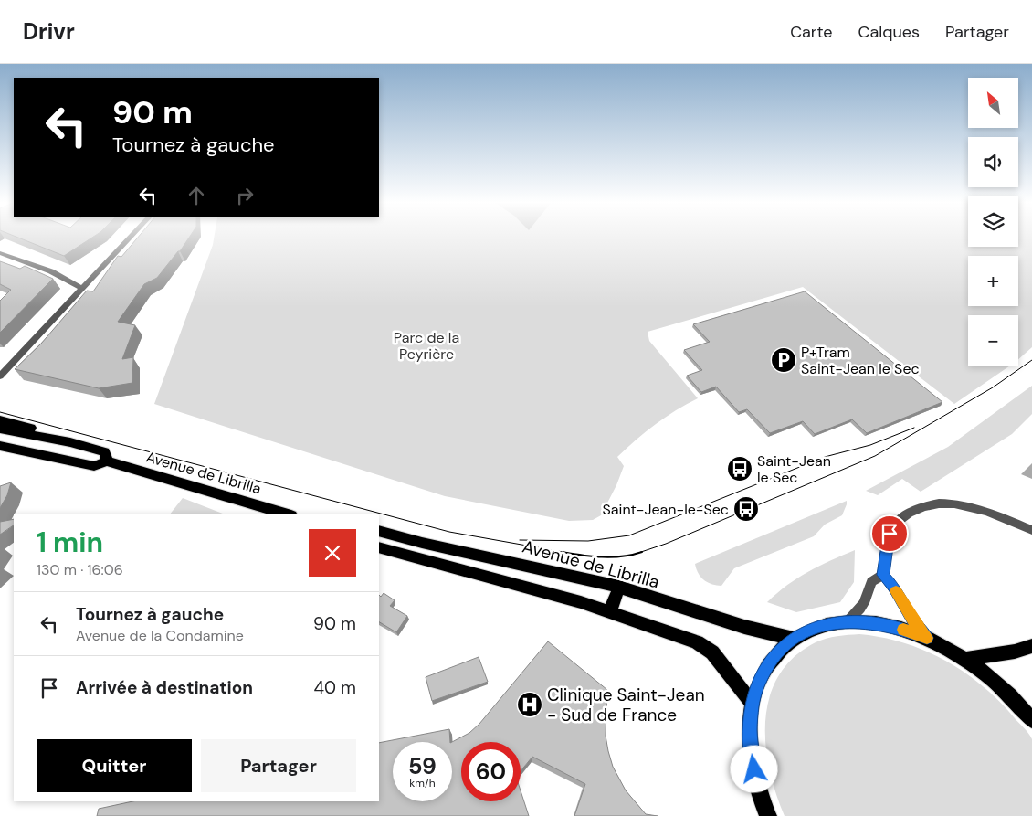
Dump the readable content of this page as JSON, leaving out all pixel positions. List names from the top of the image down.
{
  "streets": {
    "main road": ["Avenue de Librilla"]
  },
  "parks": ["Parc de la Peyrière"],
  "places": {
    "parking": ["P+Tram Saint-Jean le Sec"],
    "bus stop": ["Saint-Jean le Sec", "Saint-Jean-le-Sec"],
    "hospital": ["Clinique Saint-Jean - Sud de France"]
  },
  "north": "top left",
  "page": {
    "header": "Drivr",
    "nav": ["Carte", "Calques", "Partager"],
    "map_buttons": ["+", "−"],
    "turn": ["90 m", "Tournez à gauche"],
    "heading": ["1 min", "130 m · 16:06"],
    "list": [
      {
        "name": "Tournez à gauche",
        "note": "Avenue de la Condamine",
        "value": "90 m"
      },
      {
        "name": "Arrivée à destination",
        "value": "40 m"
      }
    ],
    "buttons": ["Quitter", "Partager"],
    "speed": "59 km/h",
    "limit": "60"
  }
}
